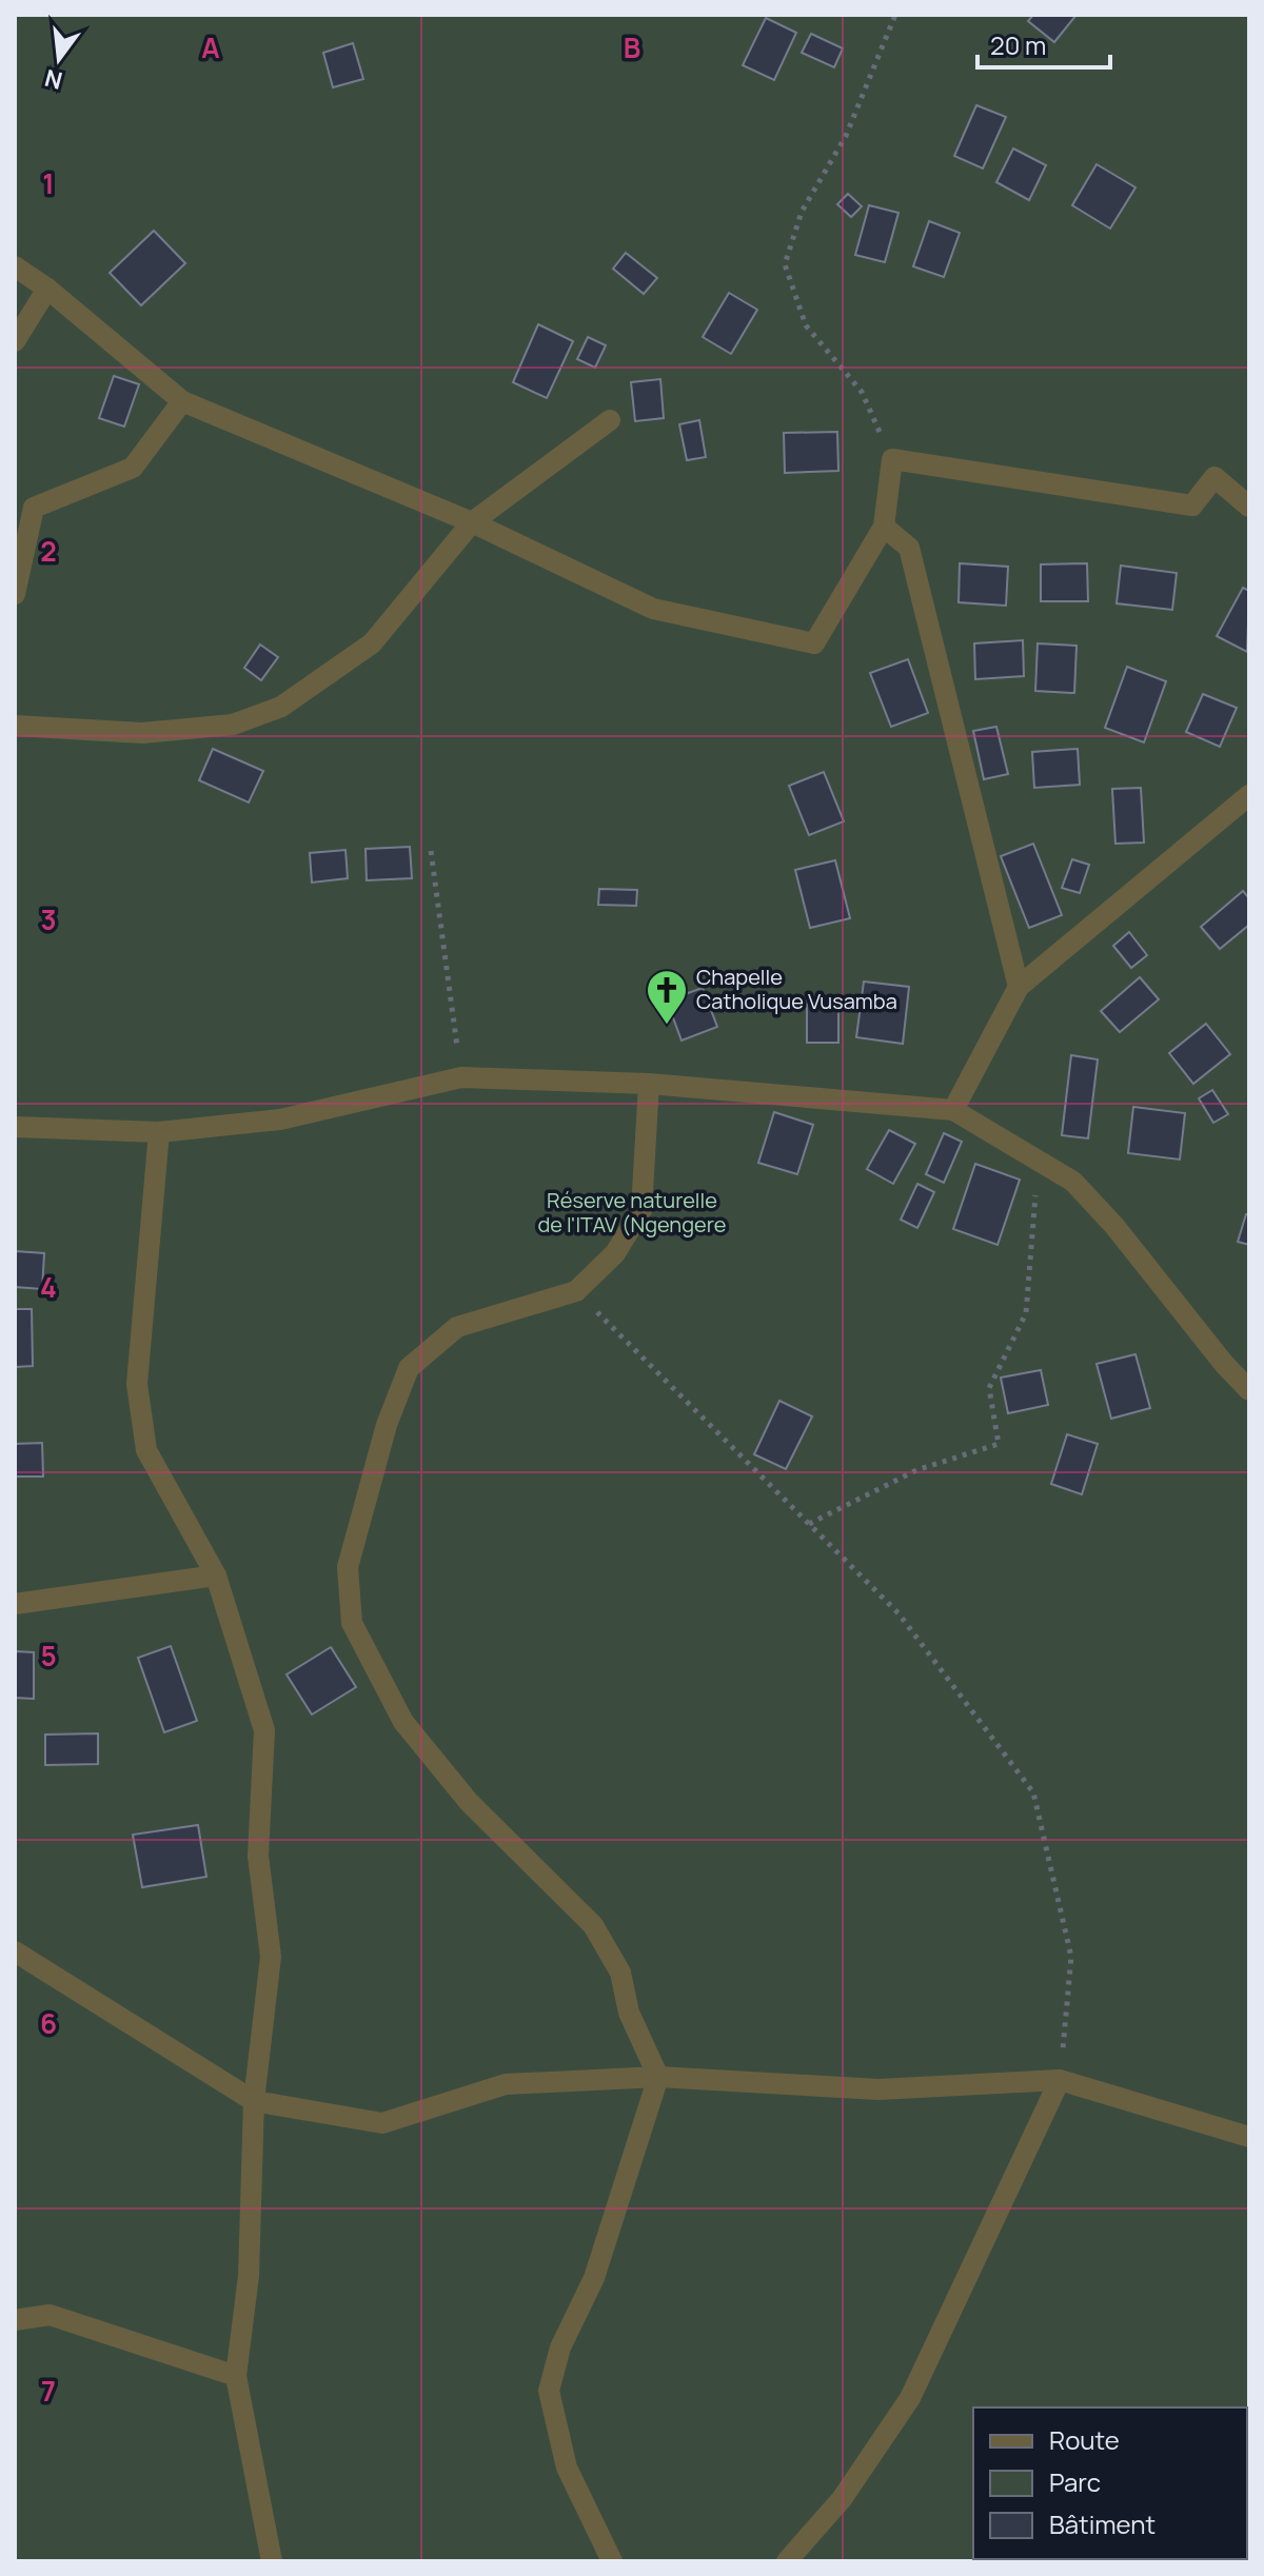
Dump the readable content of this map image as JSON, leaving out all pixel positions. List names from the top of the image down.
{
  "parks": ["Réserve naturelle de l'ITAV (Ngengere"],
  "places": {
    "church": ["Chapelle Catholique Vusamba"]
  },
  "legend": ["Route", "Parc", "Bâtiment"],
  "scale_bar": "20 m",
  "north": "bottom",
  "grid": {
    "columns": ["A", "B"],
    "rows": [
      "1",
      "2",
      "3",
      "4",
      "5",
      "6",
      "7"
    ]
  }
}
